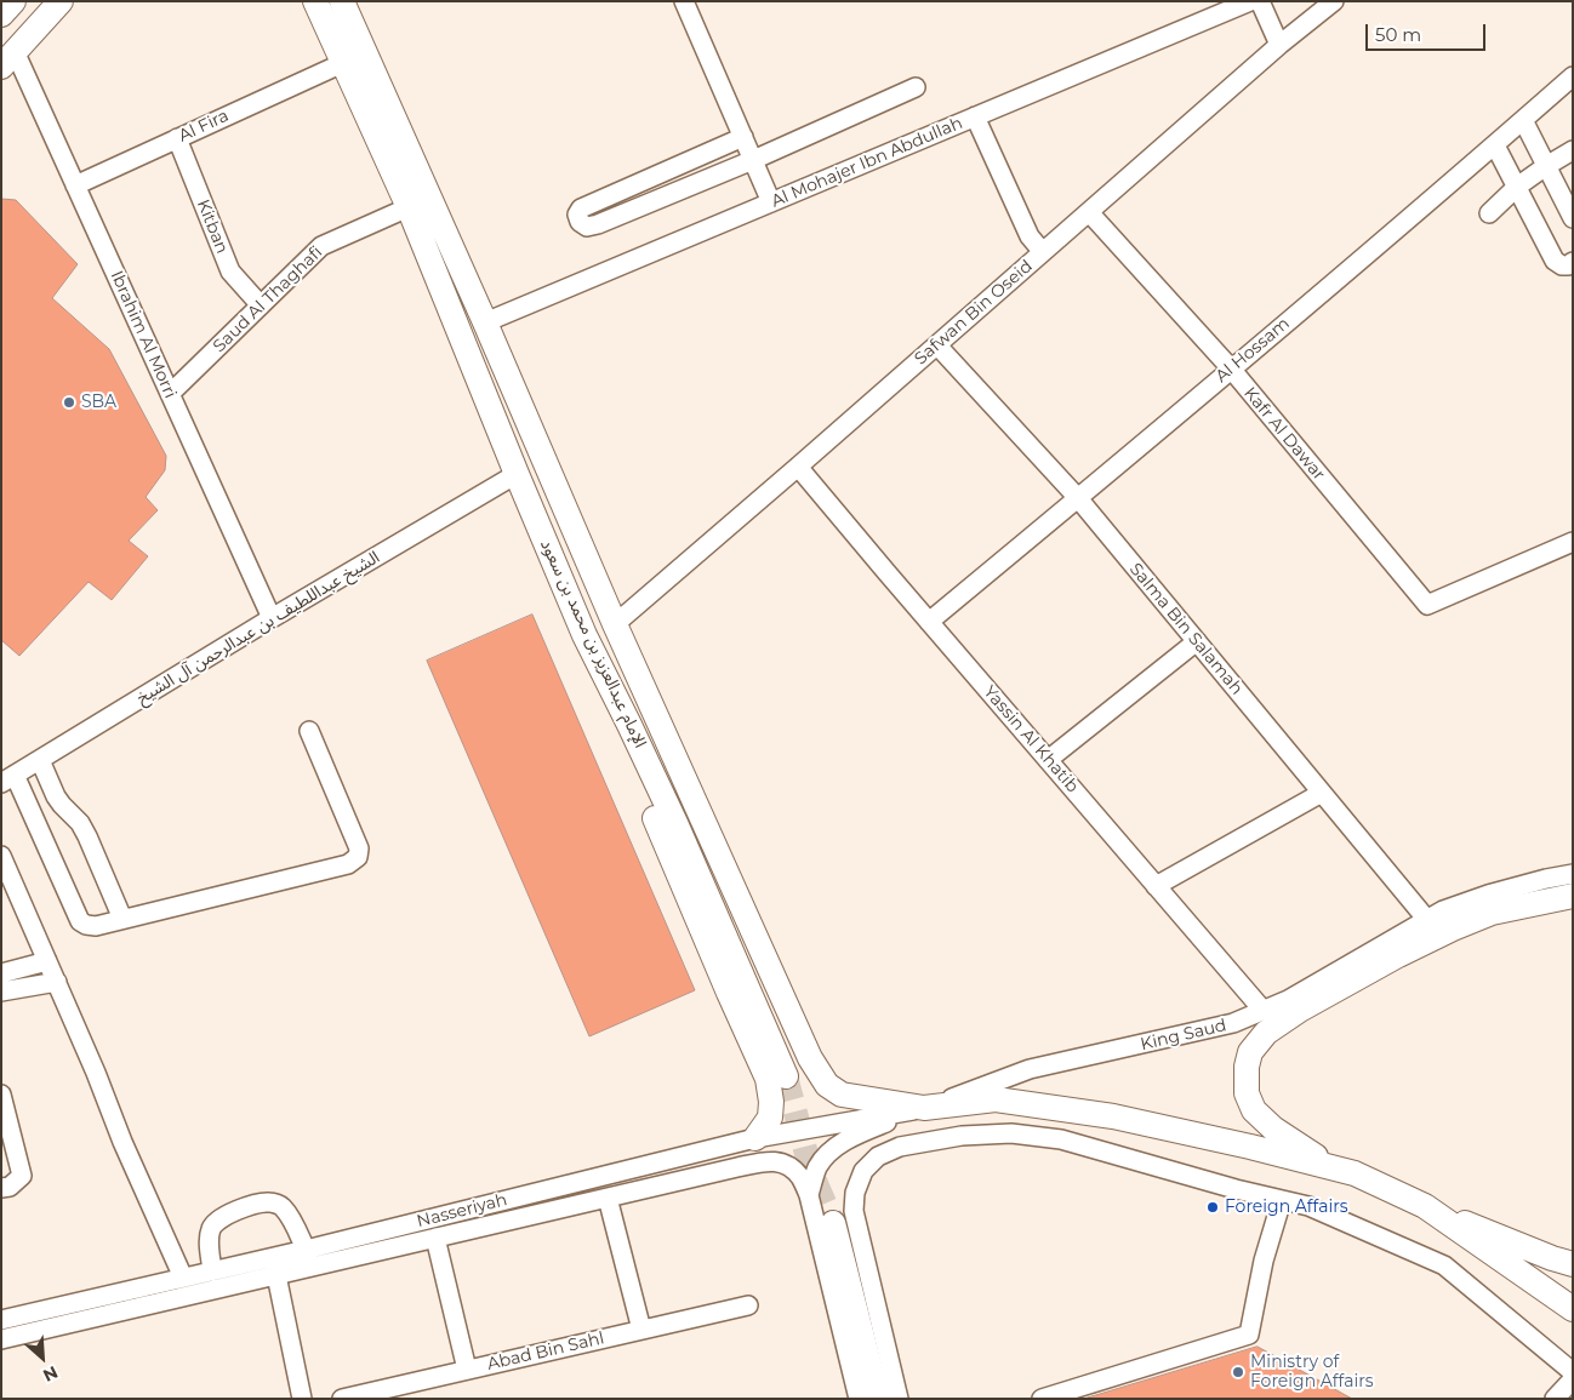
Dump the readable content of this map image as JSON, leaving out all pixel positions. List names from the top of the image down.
{
  "streets": {
    "main road": ["الإمام عبدالعزيز بن محمد بن سعود", "King Saud"],
    "street": [
      "Al Fira",
      "Al Mohajer Ibn Abdullah",
      "Kitban",
      "Saud Al Thaghafi",
      "Safwan Bin Oseid",
      "Ibrahim Al Morri",
      "Al Hossam",
      "Kafr Al Dawar",
      "الشيخ عبداللطيف بن عبدالرحمن آل الشيخ",
      "Salma Bin Salamah",
      "Yassin Al Khatib",
      "Nasseriyah",
      "Abad Bin Sahl"
    ]
  },
  "crossings": [
    ["Al Fira", "Kitban"],
    ["Al Fira", "Ibrahim Al Morri"],
    ["Al Fira", "الإمام عبدالعزيز بن محمد بن سعود"],
    ["Al Mohajer Ibn Abdullah", "الإمام عبدالعزيز بن محمد بن سعود"],
    ["Kitban", "Saud Al Thaghafi"],
    ["Saud Al Thaghafi", "Ibrahim Al Morri"],
    ["Saud Al Thaghafi", "الإمام عبدالعزيز بن محمد بن سعود"],
    ["Safwan Bin Oseid", "Kafr Al Dawar"],
    ["Safwan Bin Oseid", "Salma Bin Salamah"],
    ["Safwan Bin Oseid", "الإمام عبدالعزيز بن محمد بن سعود"],
    ["Safwan Bin Oseid", "Yassin Al Khatib"],
    ["Ibrahim Al Morri", "الشيخ عبداللطيف بن عبدالرحمن آل الشيخ"],
    ["Al Hossam", "Kafr Al Dawar"],
    ["Al Hossam", "Salma Bin Salamah"],
    ["Al Hossam", "Yassin Al Khatib"],
    ["الشيخ عبداللطيف بن عبدالرحمن آل الشيخ", "الإمام عبدالعزيز بن محمد بن سعود"],
    ["Salma Bin Salamah", "King Saud"],
    ["الإمام عبدالعزيز بن محمد بن سعود", "King Saud"],
    ["الإمام عبدالعزيز بن محمد بن سعود", "Nasseriyah"],
    ["Yassin Al Khatib", "King Saud"],
    ["King Saud", "Nasseriyah"]
  ],
  "places": ["SBA", "Foreign Affairs", "Ministry of Foreign Affairs"],
  "scale_bar": "50 m",
  "north": "bottom right"
}
